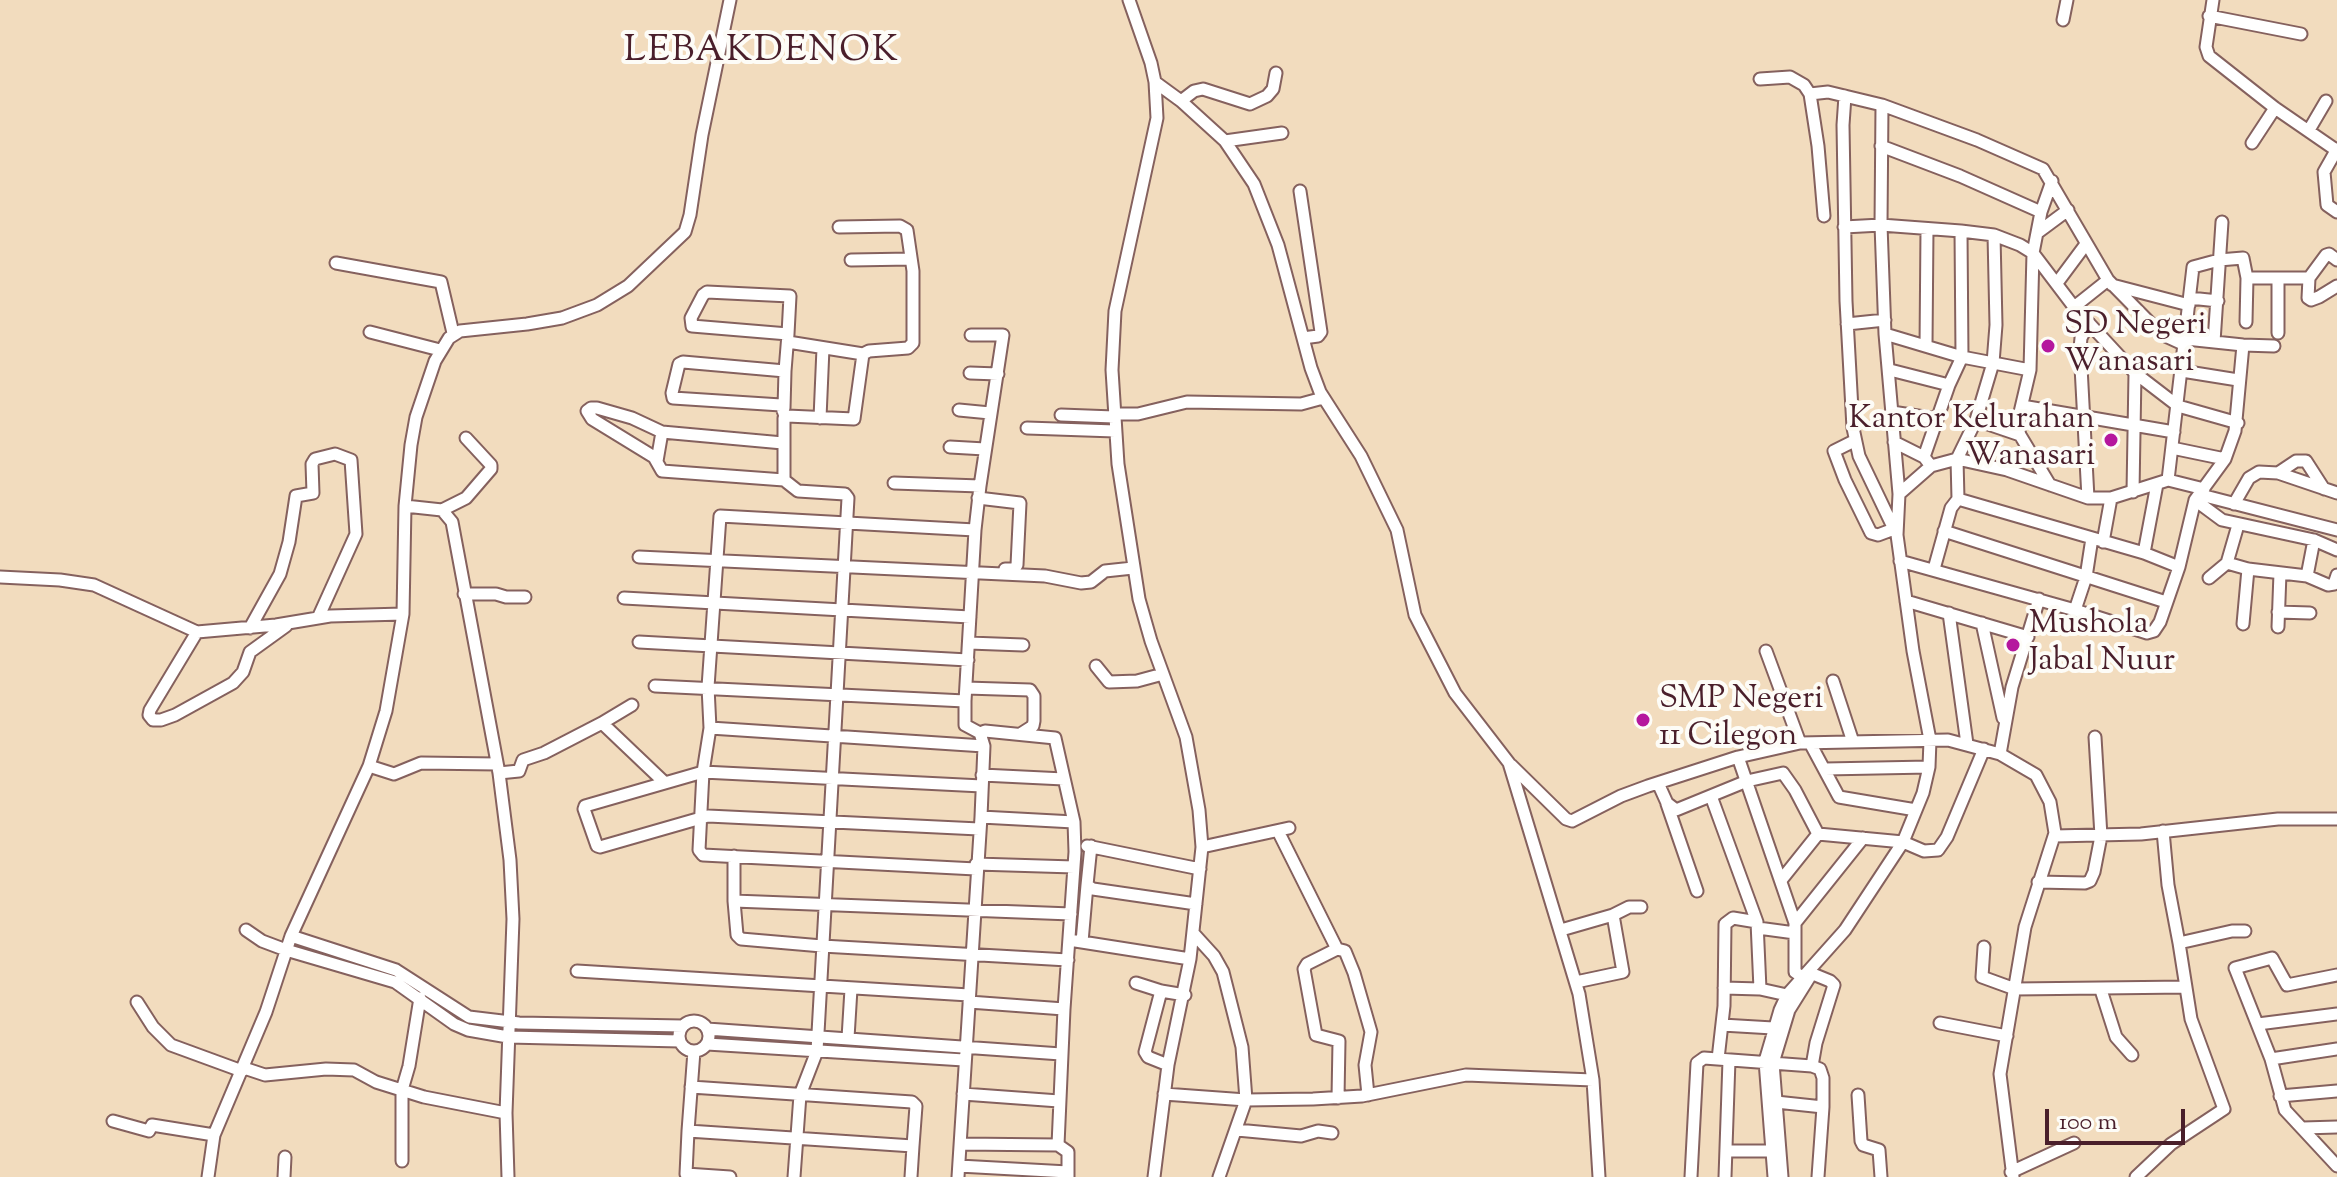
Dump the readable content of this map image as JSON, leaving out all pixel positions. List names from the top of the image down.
{
  "districts": ["LEBAKDENOK"],
  "places": [
    "SD Negeri Wanasari",
    "Kantor Kelurahan Wanasari",
    "Mushola Jabal Nuur",
    "SMP Negeri 11 Cilegon"
  ],
  "scale_bar": "100 m"
}
